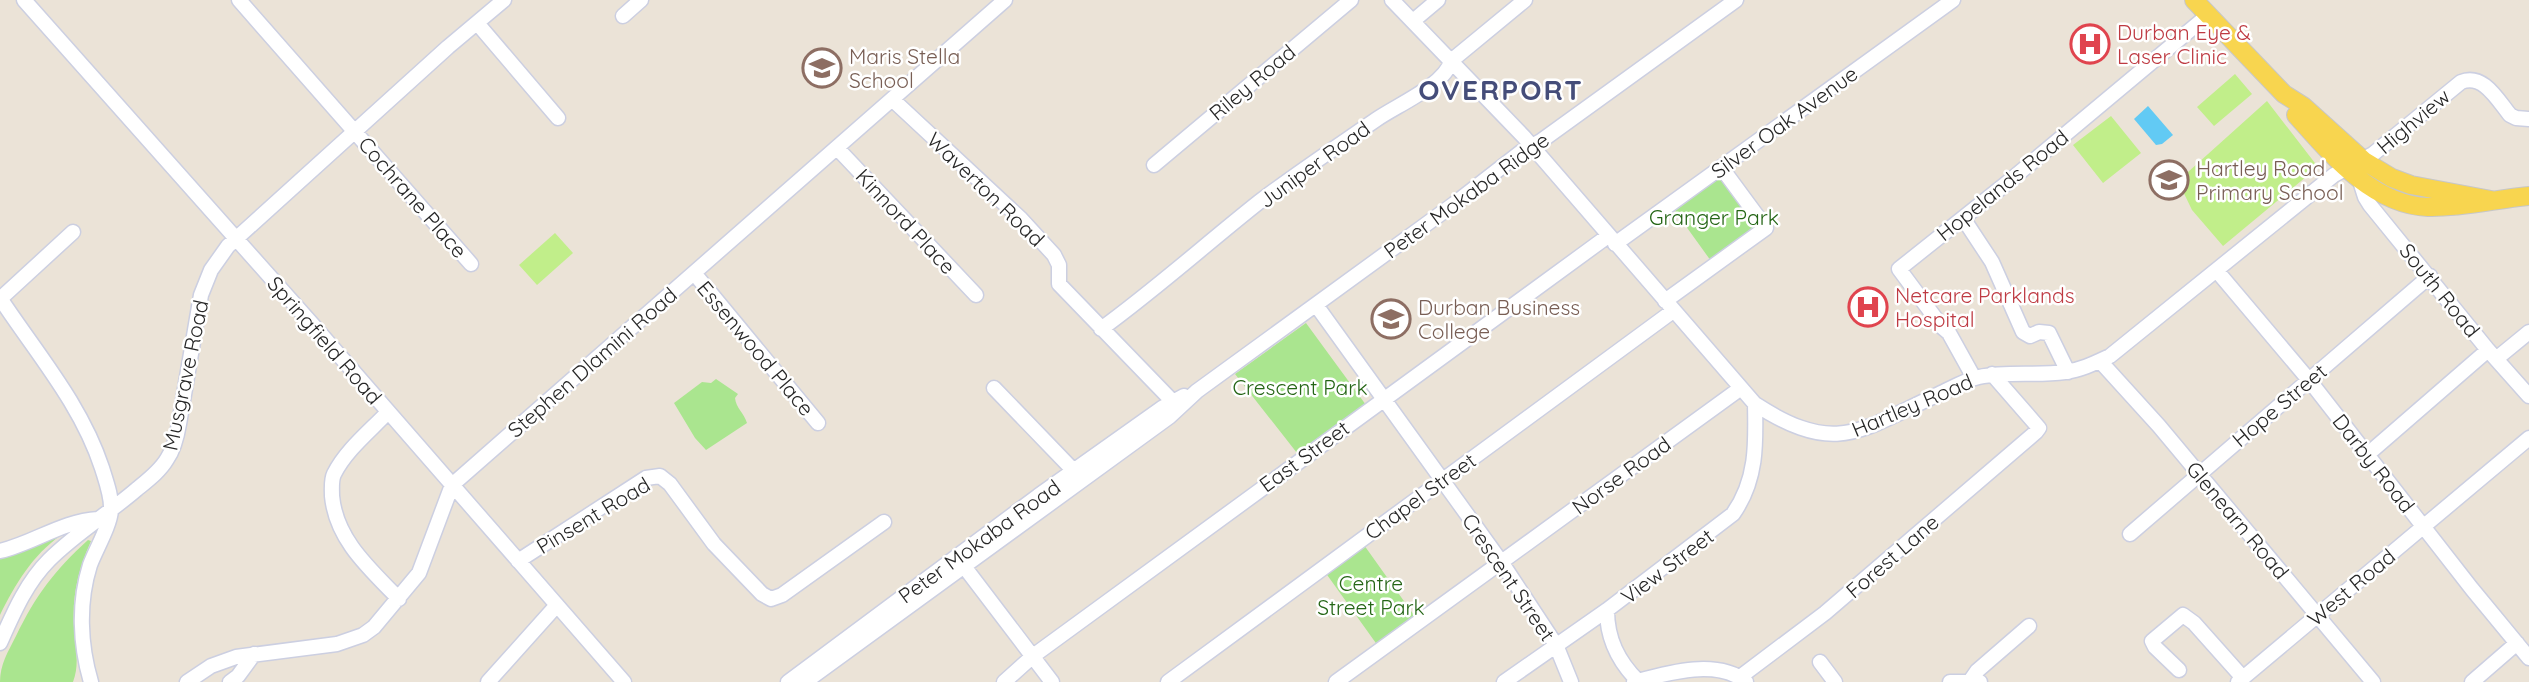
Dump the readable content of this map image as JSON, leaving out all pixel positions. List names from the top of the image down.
{
  "streets": {
    "main road": ["South Road"],
    "street": [
      "Riley Road",
      "Highview",
      "Silver Oak Avenue",
      "Juniper Road",
      "Hopelands Road",
      "Waverton Road",
      "Peter Mokaba Ridge",
      "Cochrane Place",
      "Kinnord Place",
      "Springfield Road",
      "Essenwood Place",
      "Stephen Dlamini Road",
      "Musgrave Road",
      "Hartley Road",
      "Hope Street",
      "East Street",
      "Darby Road",
      "Norse Road",
      "Chapel Street",
      "Pinsent Road",
      "Glenearn Road",
      "Peter Mokaba Road",
      "Forest Lane",
      "View Street",
      "Crescent Street",
      "West Road"
    ]
  },
  "crossings": [
    ["Highview", "South Road"],
    ["Highview", "Hartley Road"],
    ["Silver Oak Avenue", "Hartley Road"],
    ["Silver Oak Avenue", "East Street"],
    ["Silver Oak Avenue", "Chapel Street"],
    ["Juniper Road", "Waverton Road"],
    ["Juniper Road", "Hartley Road"],
    ["Hopelands Road", "South Road"],
    ["Hopelands Road", "Hartley Road"],
    ["Waverton Road", "Peter Mokaba Ridge"],
    ["Waverton Road", "Stephen Dlamini Road"],
    ["Waverton Road", "Peter Mokaba Road"],
    ["Peter Mokaba Ridge", "Hartley Road"],
    ["Peter Mokaba Ridge", "Peter Mokaba Road"],
    ["Peter Mokaba Ridge", "Crescent Street"],
    ["Cochrane Place", "Musgrave Road"],
    ["Kinnord Place", "Stephen Dlamini Road"],
    ["South Road", "Hartley Road"],
    ["South Road", "Hope Street"],
    ["Springfield Road", "Stephen Dlamini Road"],
    ["Springfield Road", "Musgrave Road"],
    ["Springfield Road", "Pinsent Road"],
    ["Essenwood Place", "Stephen Dlamini Road"],
    ["Hartley Road", "East Street"],
    ["Hartley Road", "Darby Road"],
    ["Hartley Road", "Norse Road"],
    ["Hartley Road", "Chapel Street"],
    ["Hartley Road", "Glenearn Road"],
    ["Hartley Road", "Forest Lane"],
    ["Hartley Road", "View Street"],
    ["Hope Street", "Darby Road"],
    ["Hope Street", "Glenearn Road"],
    ["East Street", "Crescent Street"],
    ["Darby Road", "West Road"],
    ["Norse Road", "Crescent Street"],
    ["Chapel Street", "Crescent Street"],
    ["Glenearn Road", "West Road"],
    ["View Street", "Crescent Street"]
  ],
  "districts": ["OVERPORT"],
  "parks": ["Granger Park", "Crescent Park", "Centre Street Park"],
  "places": {
    "hospital": ["Durban Eye & Laser Clinic", "Netcare Parklands Hospital"],
    "school or university": ["Maris Stella School", "Hartley Road Primary School", "Durban Business College"]
  }
}
